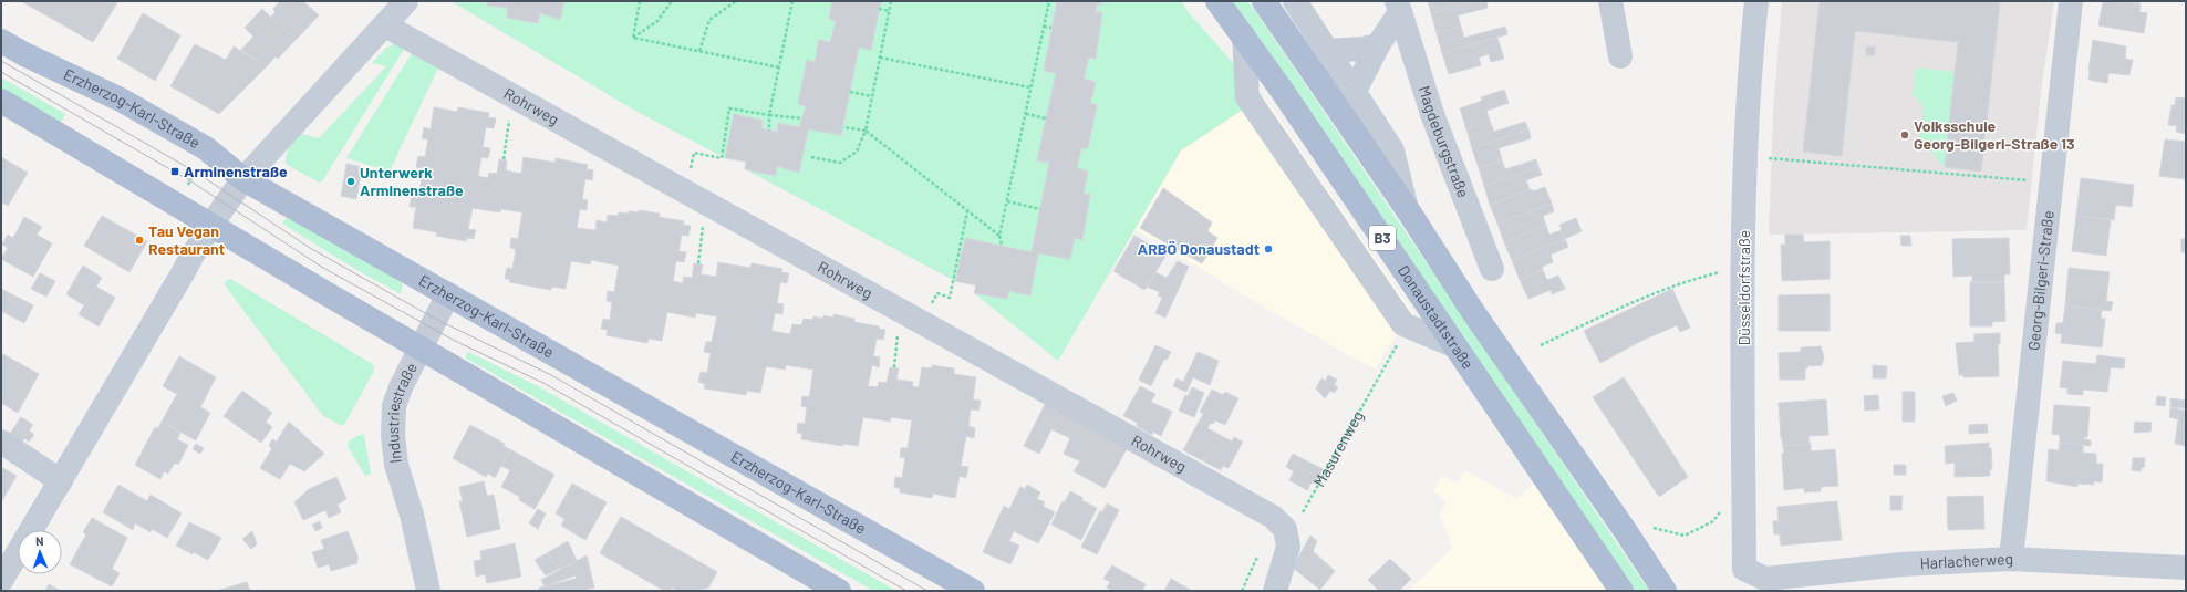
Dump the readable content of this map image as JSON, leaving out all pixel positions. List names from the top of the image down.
{
  "streets": {
    "main road": ["Erzherzog-Karl-Straße", "B3", "Donaustadtstraße"],
    "street": [
      "Rohrweg",
      "Magdeburgstraße",
      "Georg-Bilgeri-Straße",
      "Düsseldorfstraße",
      "Industriestraße",
      "Harlacherweg"
    ],
    "path": ["Masurenweg"]
  },
  "crossings": [
    ["Rohrweg", "Masurenweg"],
    ["Erzherzog-Karl-Straße", "Industriestraße"],
    ["Georg-Bilgeri-Straße", "Harlacherweg"],
    ["Düsseldorfstraße", "Harlacherweg"]
  ],
  "places": {
    "other": [
      "Volksschule Georg-Bilgeri-Straße 13",
      "Unterwerk Arminenstraße",
      "Tau Vegan Restaurant",
      "ARBÖ Donaustadt"
    ],
    "transit": ["Arminenstraße"]
  },
  "north": "top"
}
